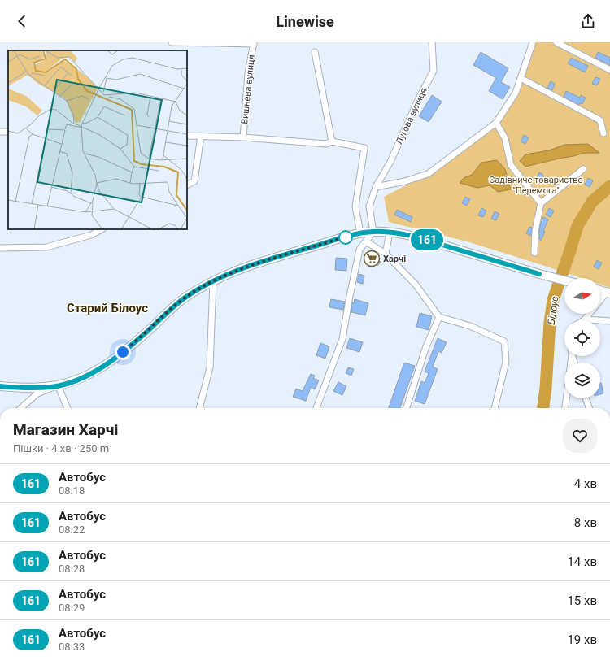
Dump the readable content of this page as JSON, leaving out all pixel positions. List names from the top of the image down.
{
  "streets": {
    "street": ["Вишнева вулиця", "Лугова вулиця"]
  },
  "districts": ["Старий Білоус"],
  "water": ["Білоус"],
  "parks": ["Садівниче товариство \"Перемога\""],
  "places": {
    "supermarket": ["Харчі"]
  },
  "lines": ["bus line 161"],
  "north": "right",
  "page": {
    "header": "Linewise",
    "on_map": "161",
    "heading": ["Магазин Харчі", "Пішки · 4 хв · 250 m"],
    "list": [
      {
        "mark": "161",
        "name": "Автобус",
        "note": "08:18",
        "value": "4 хв"
      },
      {
        "mark": "161",
        "name": "Автобус",
        "note": "08:22",
        "value": "8 хв"
      },
      {
        "mark": "161",
        "name": "Автобус",
        "note": "08:28",
        "value": "14 хв"
      },
      {
        "mark": "161",
        "name": "Автобус",
        "note": "08:29",
        "value": "15 хв"
      },
      {
        "mark": "161",
        "name": "Автобус",
        "note": "08:33",
        "value": "19 хв"
      }
    ]
  }
}
